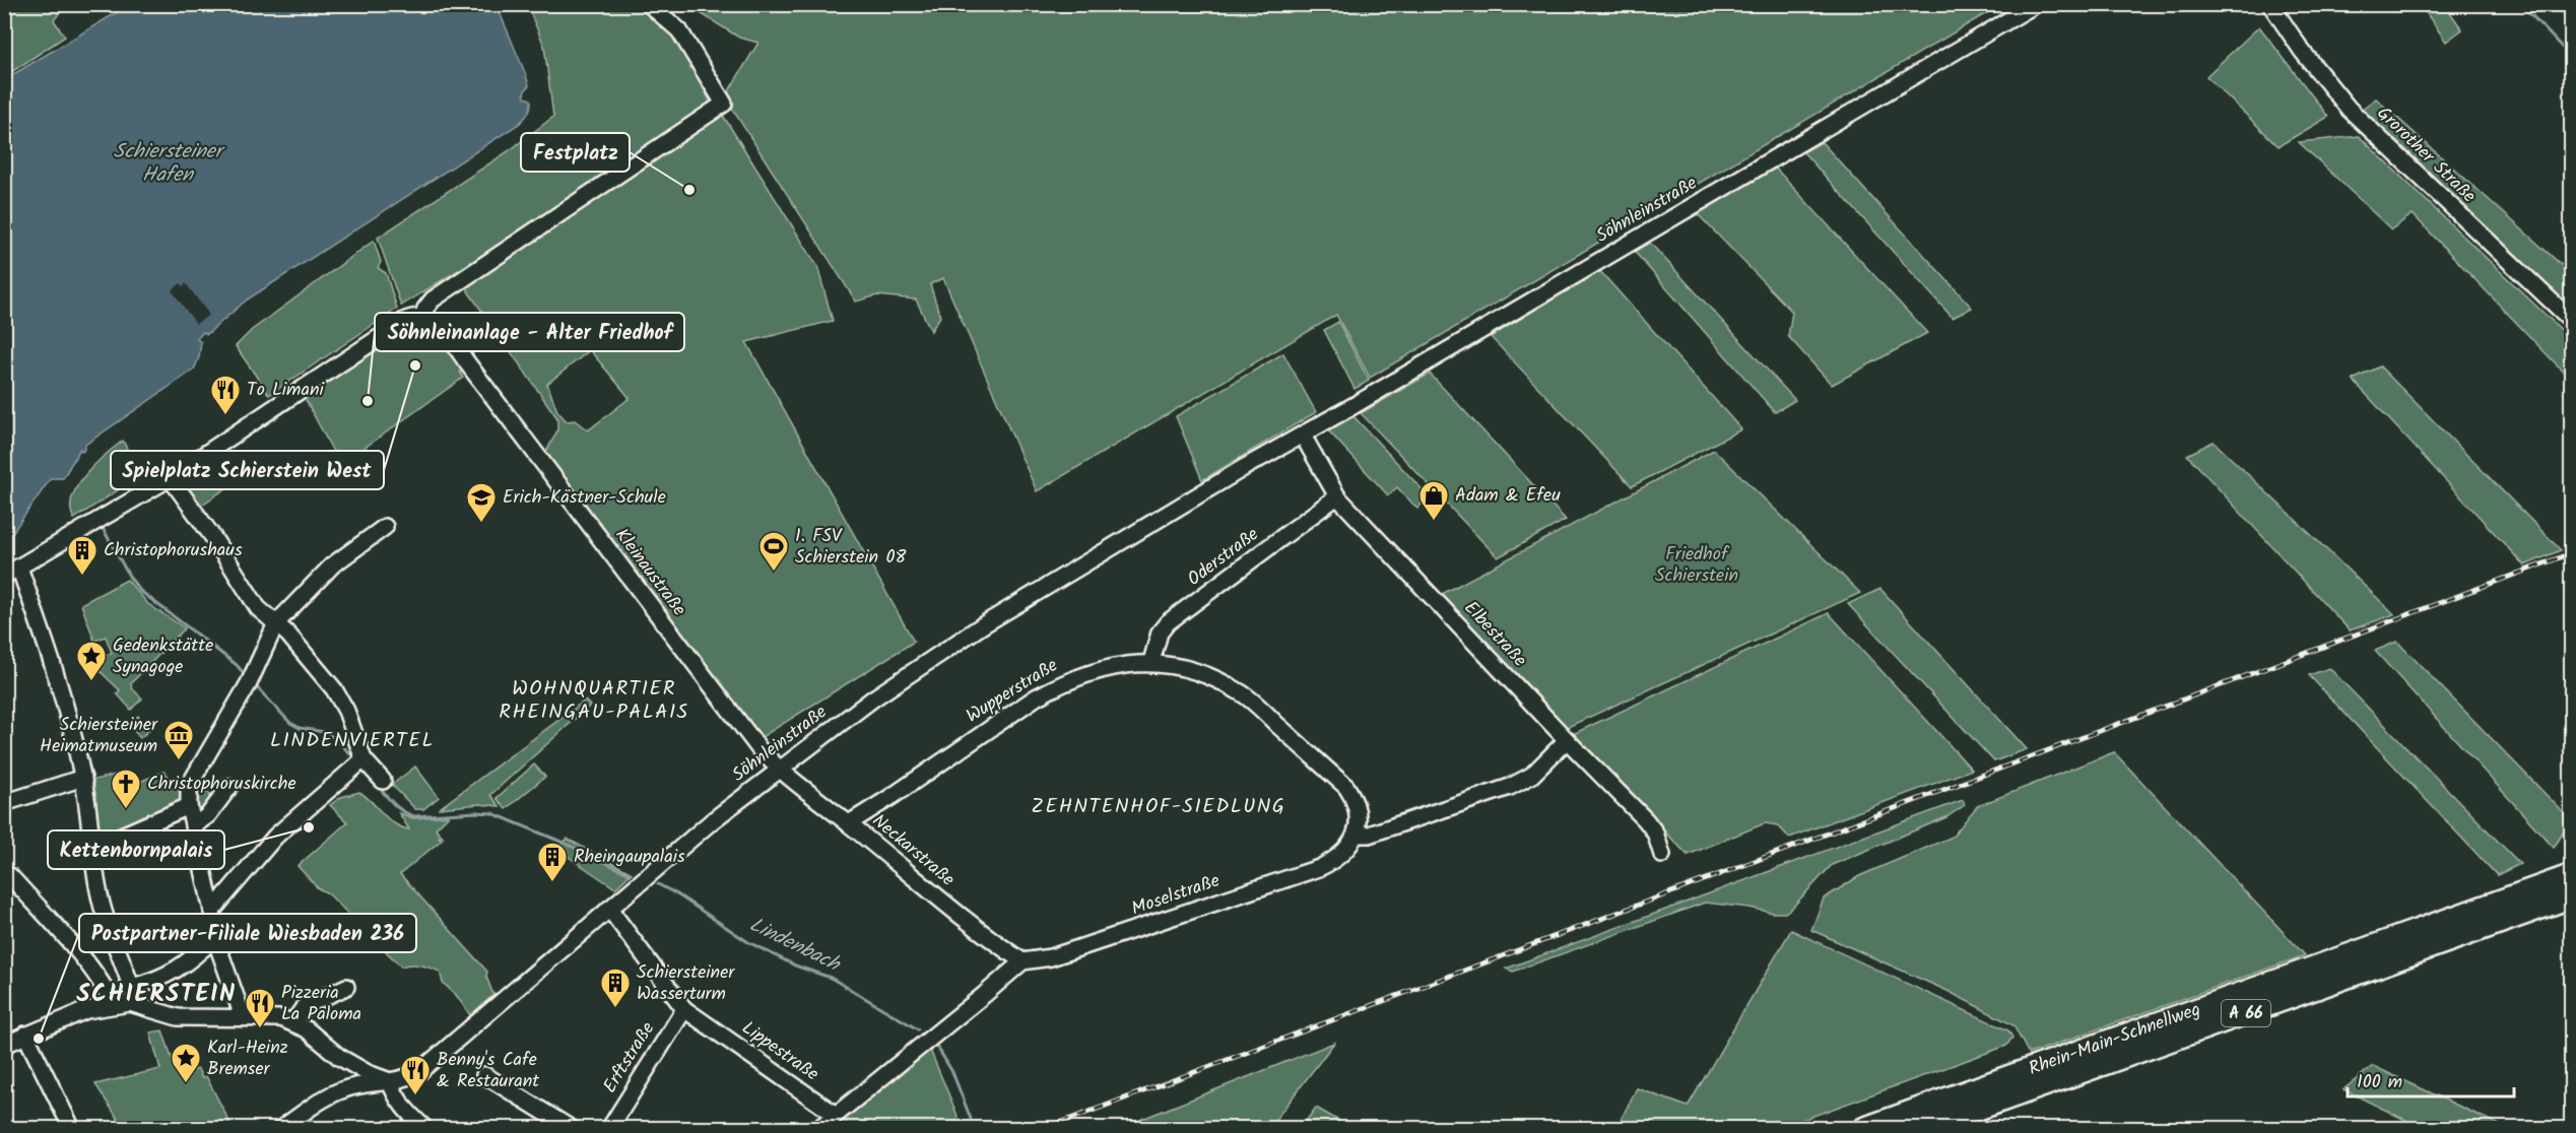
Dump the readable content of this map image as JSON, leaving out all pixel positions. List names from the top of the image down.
{
  "streets": {
    "highway": ["A 66", "Rhein-Main-Schnellweg"],
    "street": [
      "Grorother Straße",
      "Söhnleinstraße",
      "Oderstraße",
      "Kleinaustraße",
      "Elbestraße",
      "Wupperstraße",
      "Neckarstraße",
      "Moselstraße",
      "Lippestraße",
      "Erftstraße"
    ]
  },
  "crossings": [
    ["Söhnleinstraße", "Kleinaustraße"],
    ["Söhnleinstraße", "Elbestraße"],
    ["Söhnleinstraße", "Neckarstraße"],
    ["Söhnleinstraße", "Lippestraße"],
    ["Oderstraße", "Elbestraße"],
    ["Oderstraße", "Wupperstraße"],
    ["Kleinaustraße", "Neckarstraße"],
    ["Wupperstraße", "Neckarstraße"],
    ["Wupperstraße", "Moselstraße"],
    ["Neckarstraße", "Moselstraße"],
    ["Lippestraße", "Erftstraße"]
  ],
  "districts": [
    "WOHNQUARTIER RHEINGAU-PALAIS",
    "LINDENVIERTEL",
    "ZEHNTENHOF-SIEDLUNG",
    "SCHIERSTEIN"
  ],
  "water": ["Schiersteiner Hafen", "Lindenbach"],
  "parks": ["Friedhof Schierstein"],
  "places": {
    "other": [
      "Festplatz",
      "Spielplatz Schierstein West",
      "Söhnleinanlage - Alter Friedhof",
      "Kettenbornpalais",
      "Postpartner-Filiale Wiesbaden 236"
    ],
    "restaurant": ["To Limani", "Pizzeria La Paloma", "Benny's Cafe & Restaurant"],
    "shop": ["Adam & Efeu"],
    "school or university": ["Erich-Kästner-Schule"],
    "sports": ["1. FSV Schierstein 08"],
    "building": ["Christophorushaus", "Rheingaupalais", "Schiersteiner Wasserturm"],
    "place": ["Gedenkstätte Synagoge", "Karl-Heinz Bremser"],
    "museum": ["Schiersteiner Heimatmuseum"],
    "church": ["Christophoruskirche"]
  },
  "scale_bar": "100 m"
}
